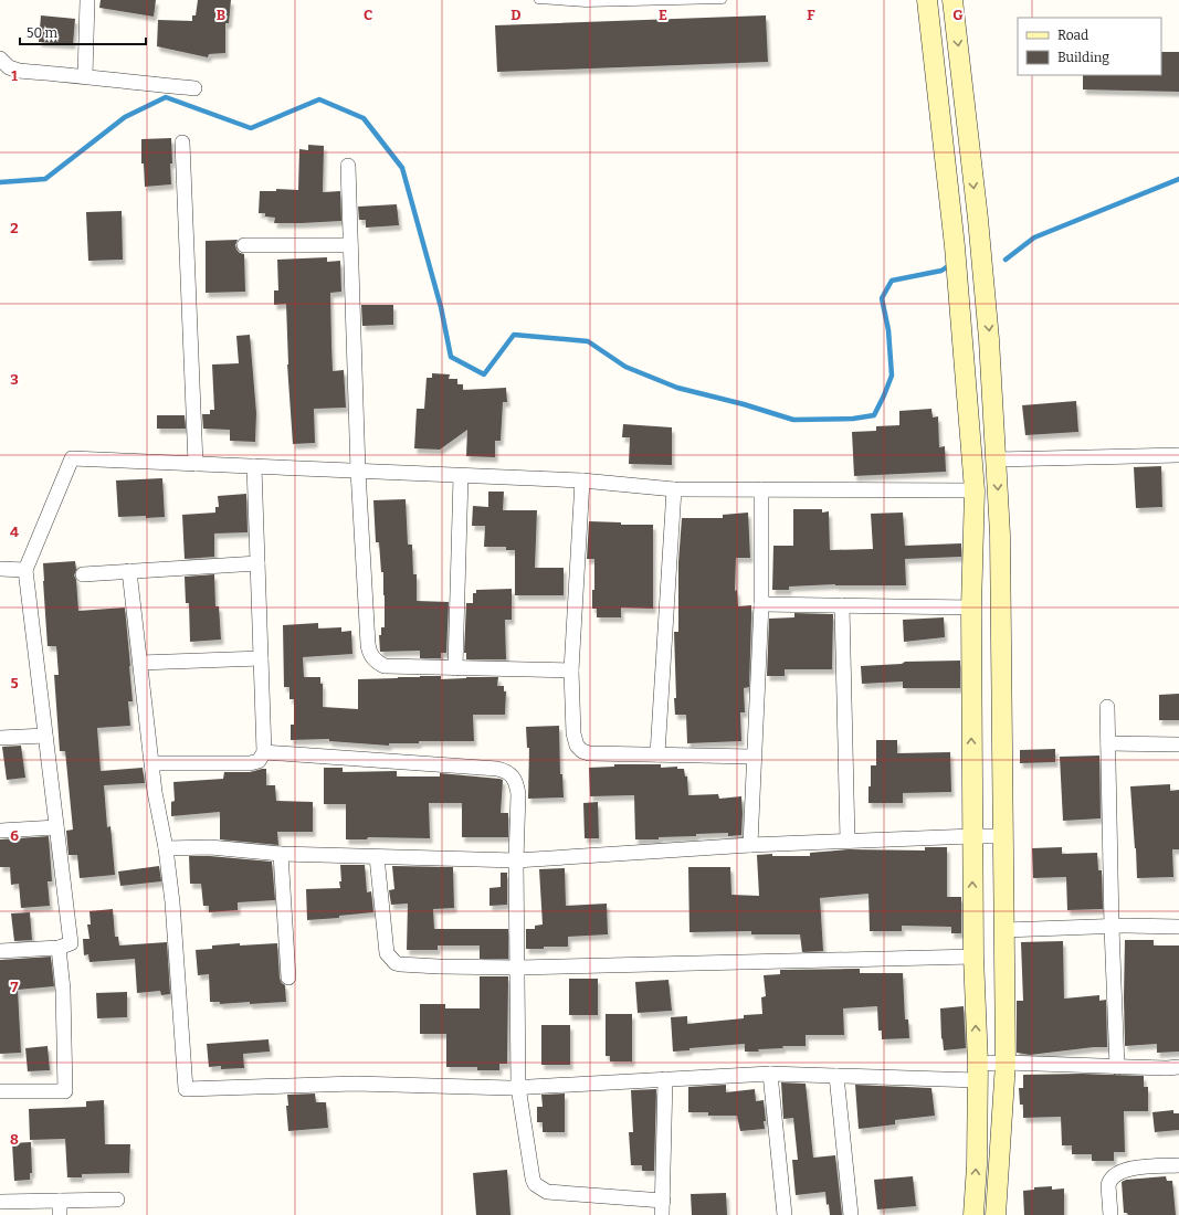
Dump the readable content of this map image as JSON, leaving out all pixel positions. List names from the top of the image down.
{
  "legend": ["Road", "Building"],
  "scale_bar": "50 m",
  "grid": {
    "columns": [
      "B",
      "C",
      "D",
      "E",
      "F",
      "G"
    ],
    "rows": [
      "1",
      "2",
      "3",
      "4",
      "5",
      "6",
      "7",
      "8"
    ]
  }
}
